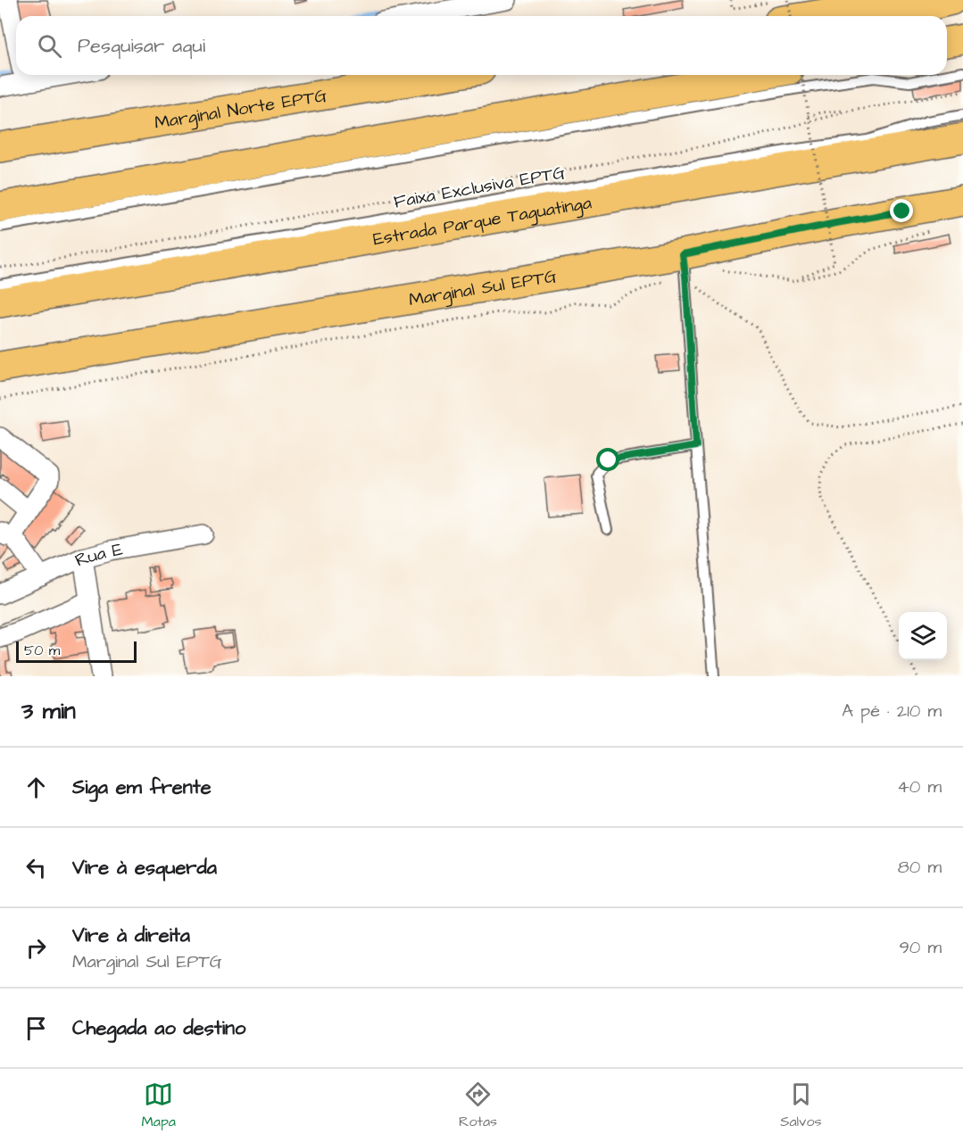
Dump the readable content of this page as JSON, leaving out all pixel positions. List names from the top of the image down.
{
  "streets": {
    "main road": ["Marginal Norte EPTG", "Estrada Parque Taguatinga", "Marginal Sul EPTG"],
    "street": ["Rua E"],
    "lane": ["Faixa Exclusiva EPTG"]
  },
  "scale_bar": "50 m",
  "page": {
    "search": "Pesquisar aqui",
    "scale": "50 m",
    "heading": ["3 min", "A pé · 210 m"],
    "list": [
      ["Siga em frente", "40 m"],
      ["Vire à esquerda", "80 m"],
      ["Vire à direita", "Marginal Sul EPTG", "90 m"],
      "Chegada ao destino"
    ],
    "nav": ["Mapa", "Rotas", "Salvos"]
  }
}
